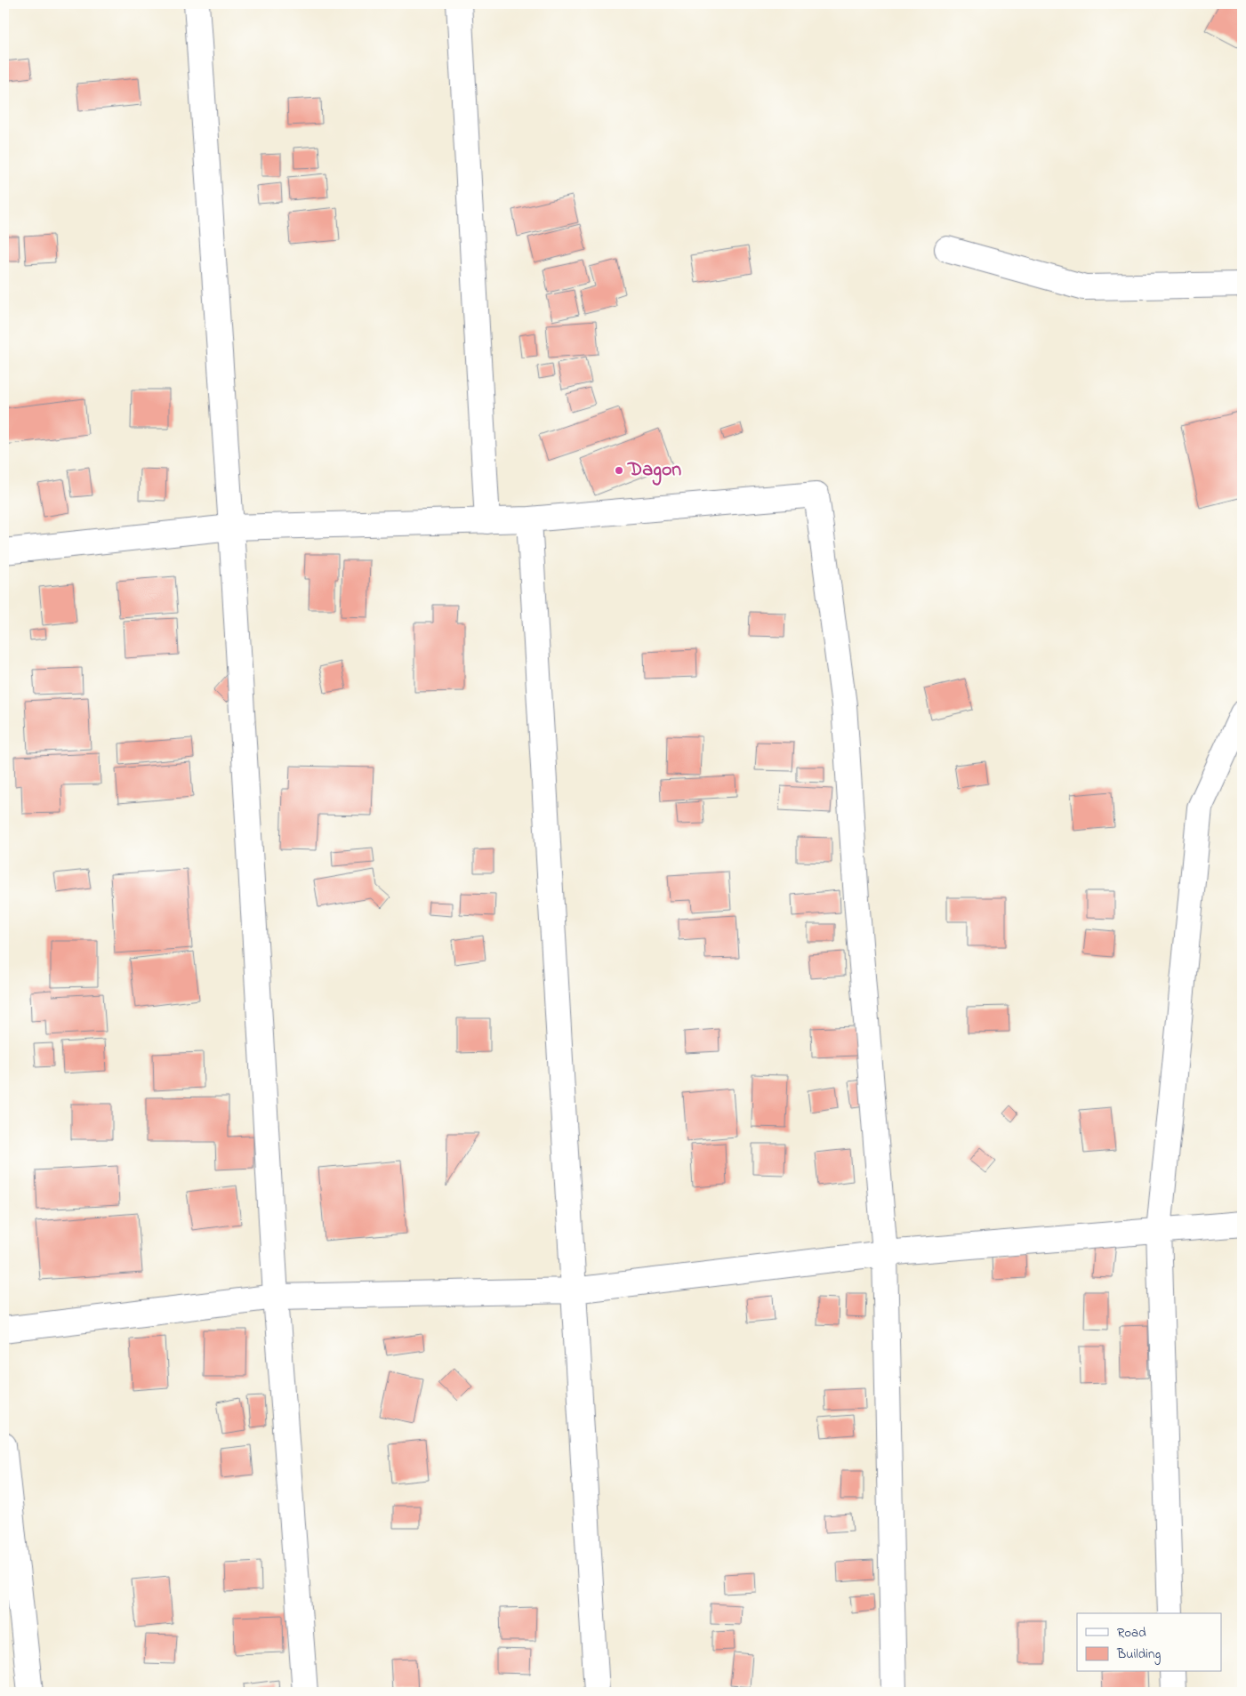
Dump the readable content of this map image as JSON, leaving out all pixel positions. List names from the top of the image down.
{
  "places": ["Dagon"],
  "legend": ["Road", "Building"]
}
